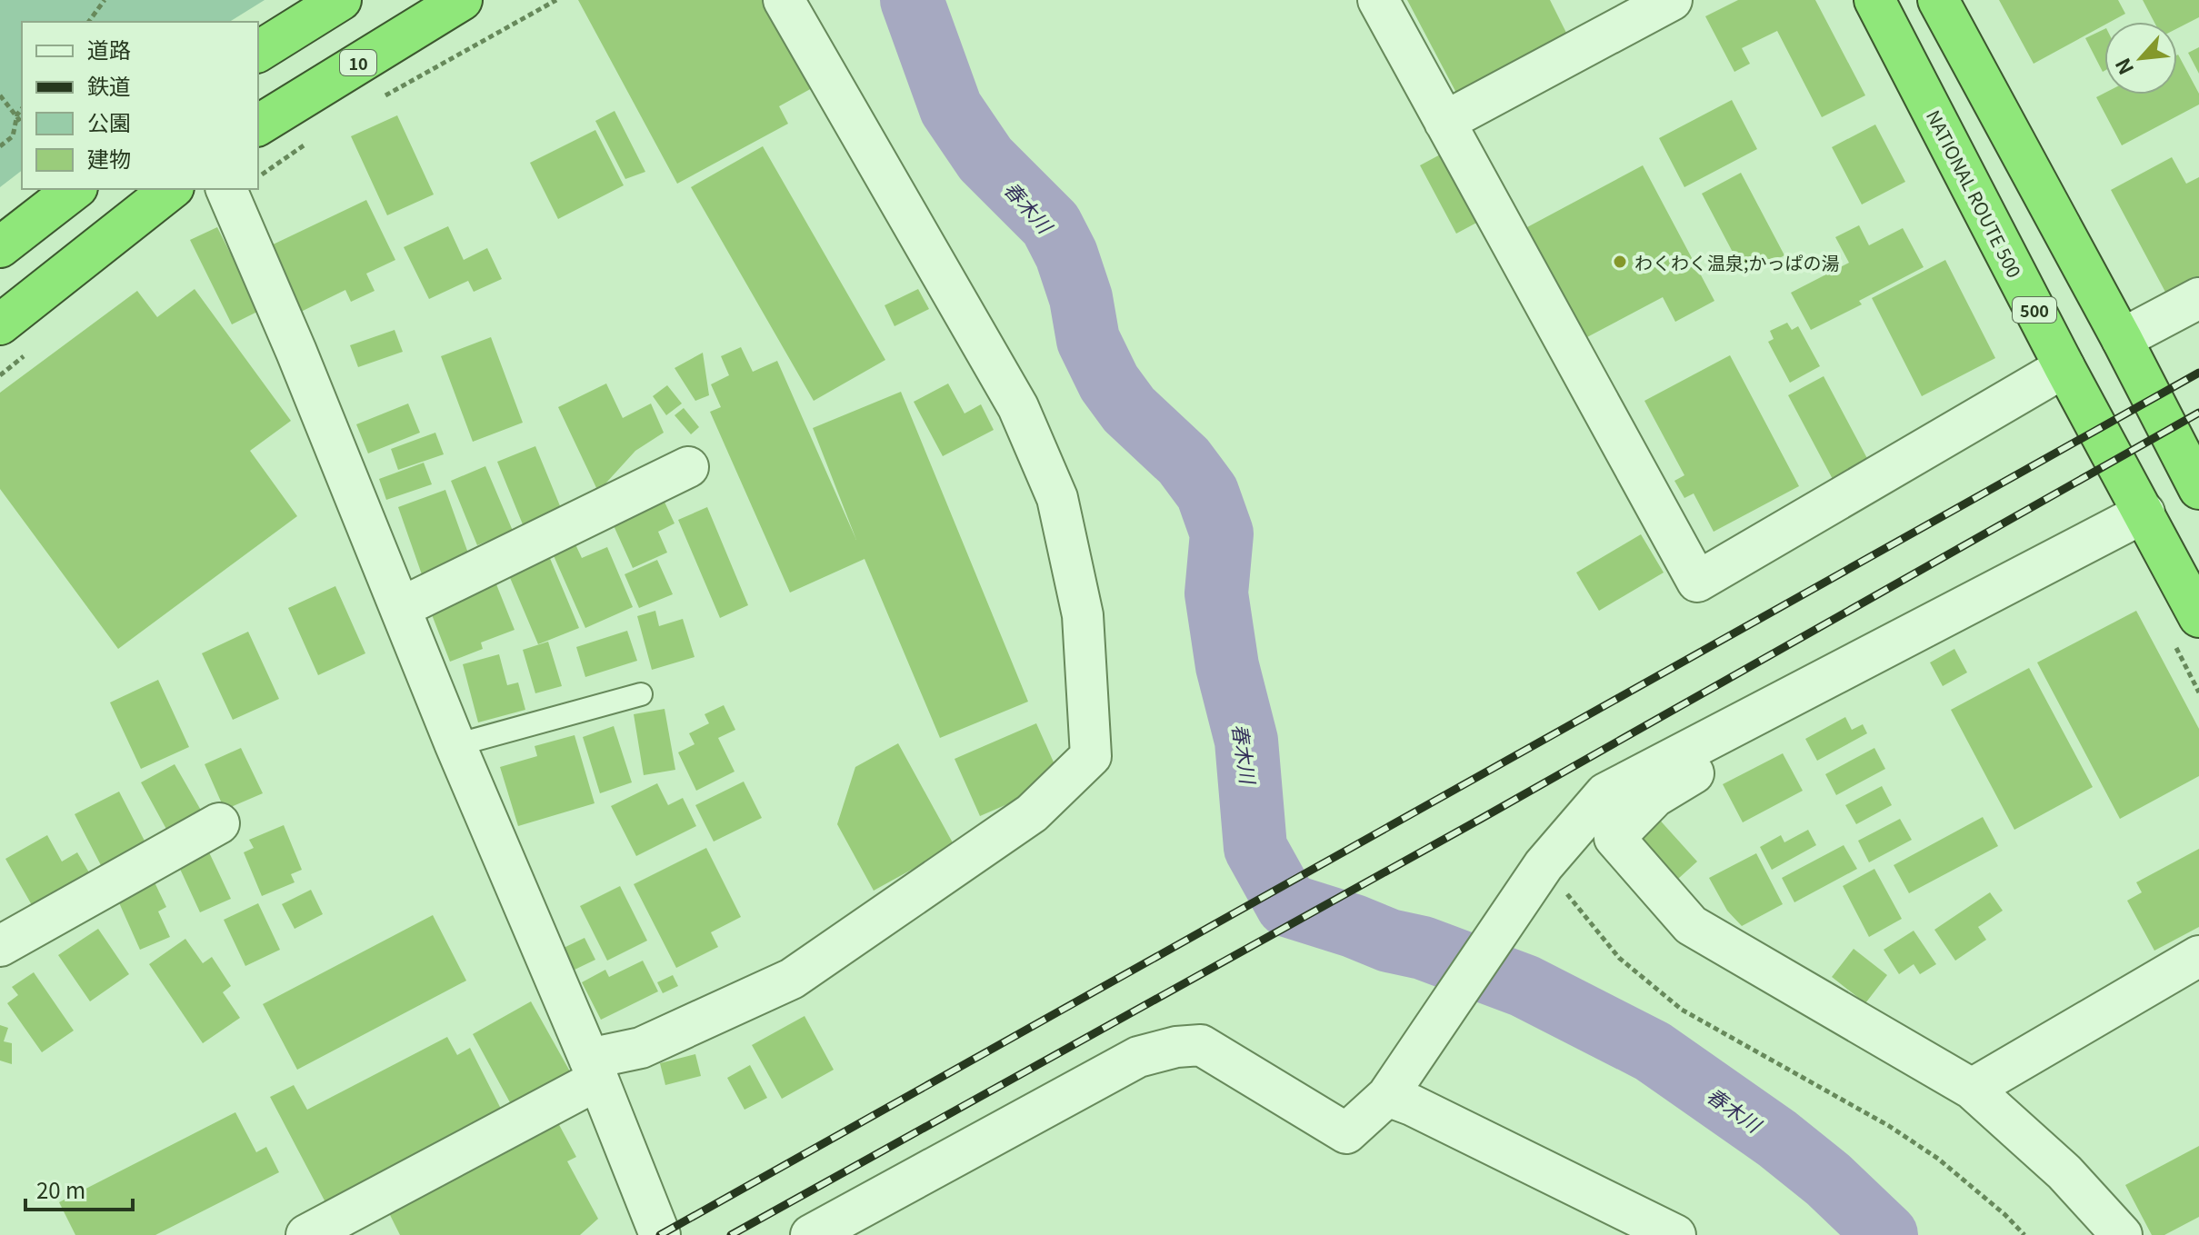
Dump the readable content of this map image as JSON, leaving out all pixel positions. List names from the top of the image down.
{
  "streets": {
    "highway": ["10", "NATIONAL ROUTE 500", "500"]
  },
  "water": ["春木川"],
  "places": ["わくわく温泉;かっぱの湯"],
  "legend": [
    "道路",
    "鉄道",
    "公園",
    "建物"
  ],
  "scale_bar": "20 m",
  "north": "bottom left"
}
